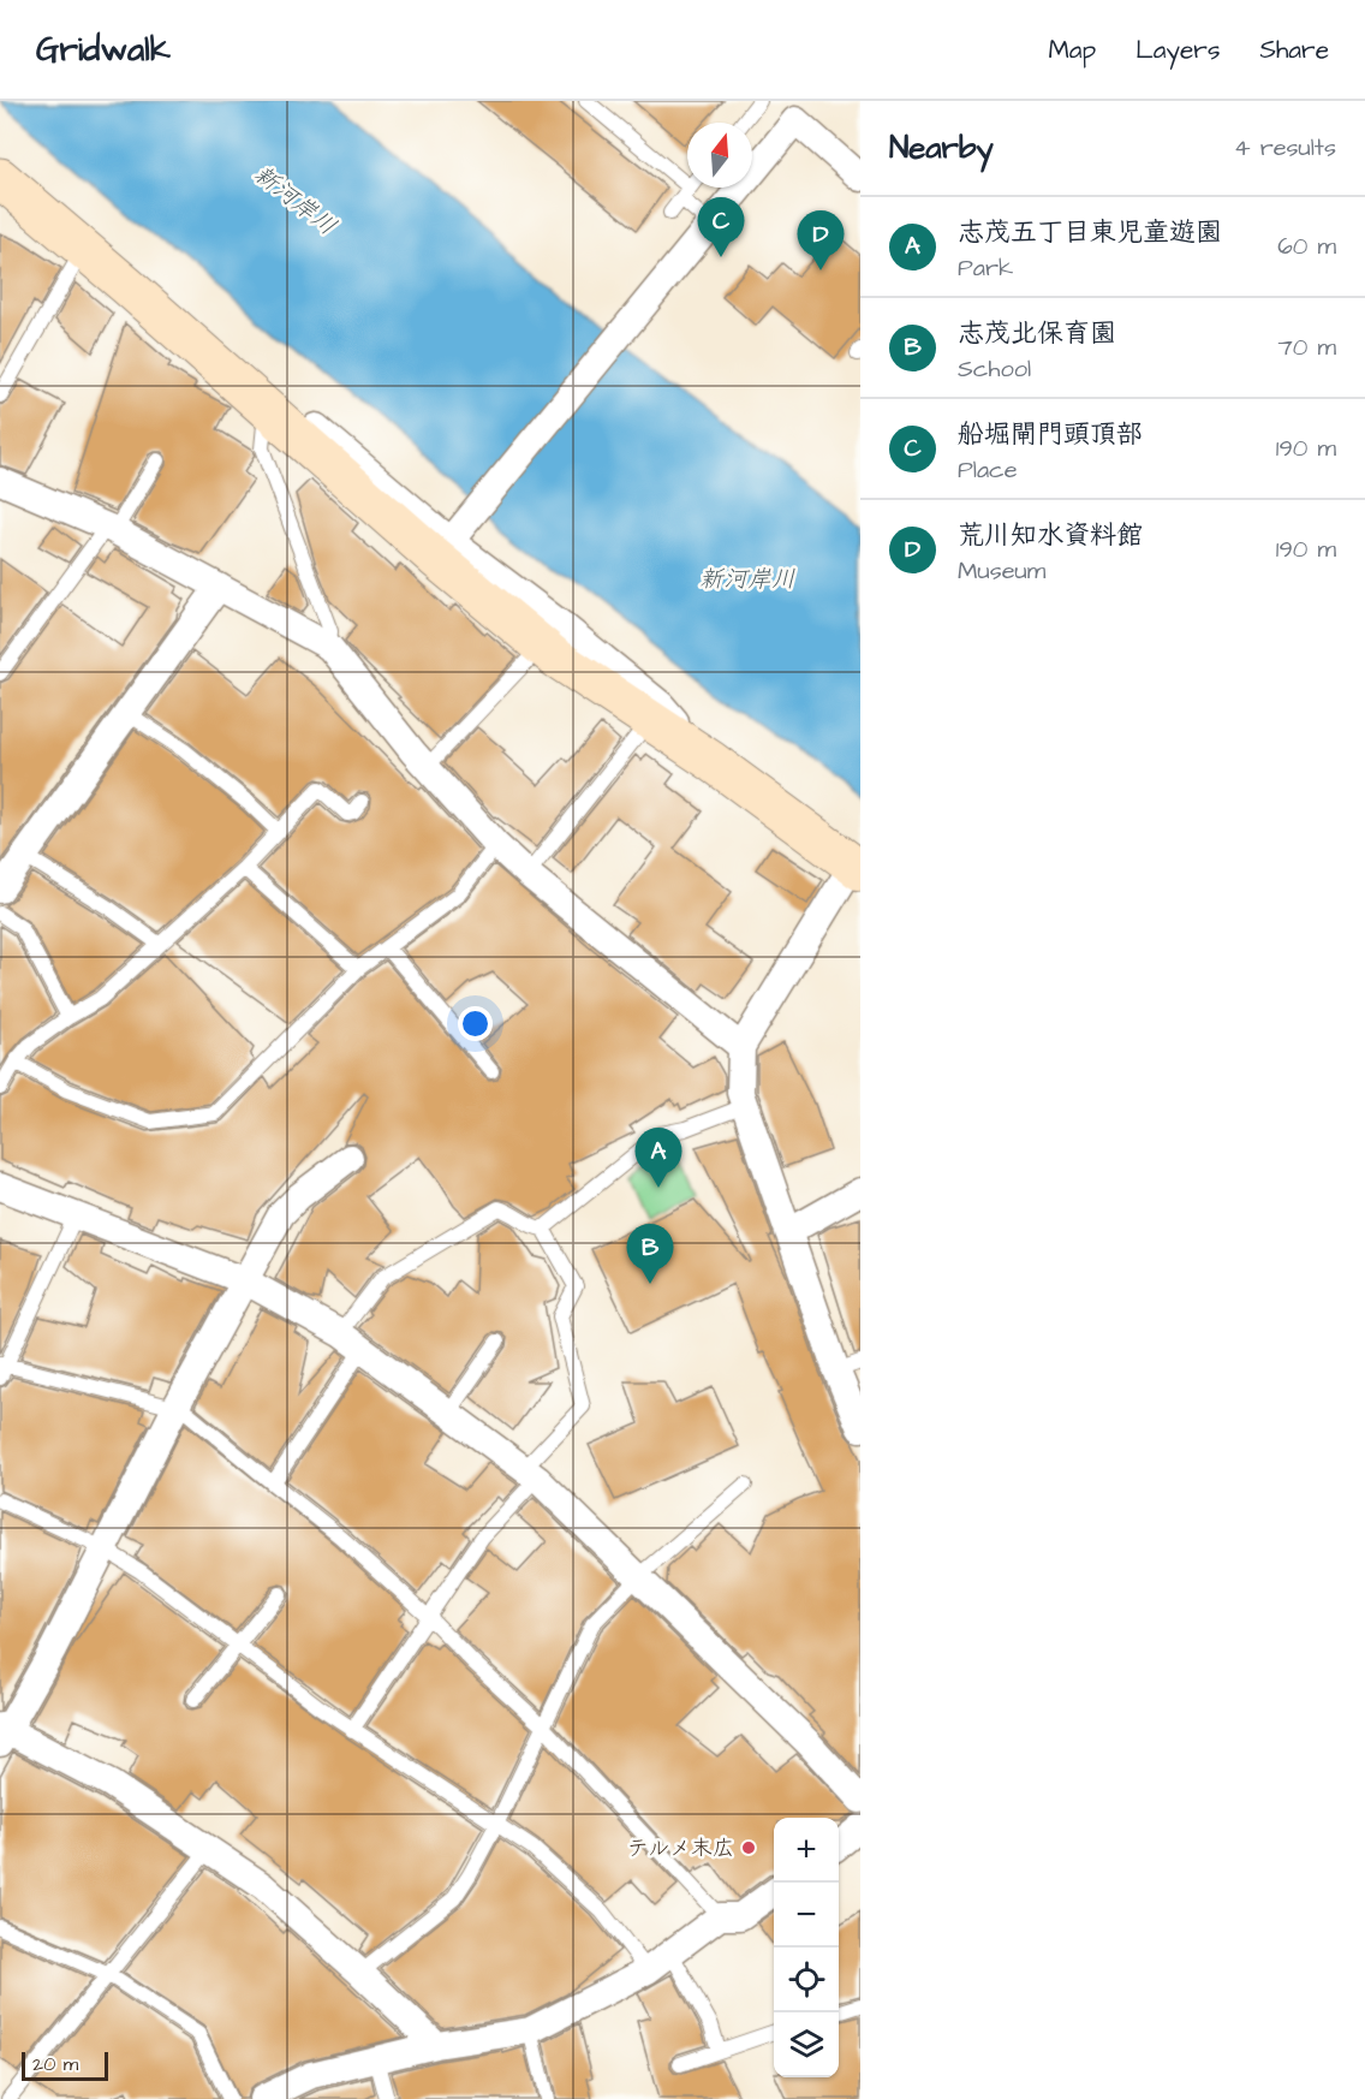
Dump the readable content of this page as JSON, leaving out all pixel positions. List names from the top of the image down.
{
  "water": ["新河岸川"],
  "places": ["テルメ末広"],
  "scale_bar": "20 m",
  "north": "top",
  "page": {
    "header": "Gridwalk",
    "nav": ["Map", "Layers", "Share"],
    "heading": ["Nearby", "4 results"],
    "list": [
      {
        "mark": "A",
        "name": "志茂五丁目東児童遊園",
        "note": "Park",
        "value": "60 m"
      },
      {
        "mark": "B",
        "name": "志茂北保育園",
        "note": "School",
        "value": "70 m"
      },
      {
        "mark": "C",
        "name": "船堀閘門頭頂部",
        "note": "Place",
        "value": "190 m"
      },
      {
        "mark": "D",
        "name": "荒川知水資料館",
        "note": "Museum",
        "value": "190 m"
      }
    ],
    "pins": [
      "C",
      "D",
      "A",
      "B"
    ],
    "map_buttons": ["+", "−"],
    "scale": "20 m"
  }
}
